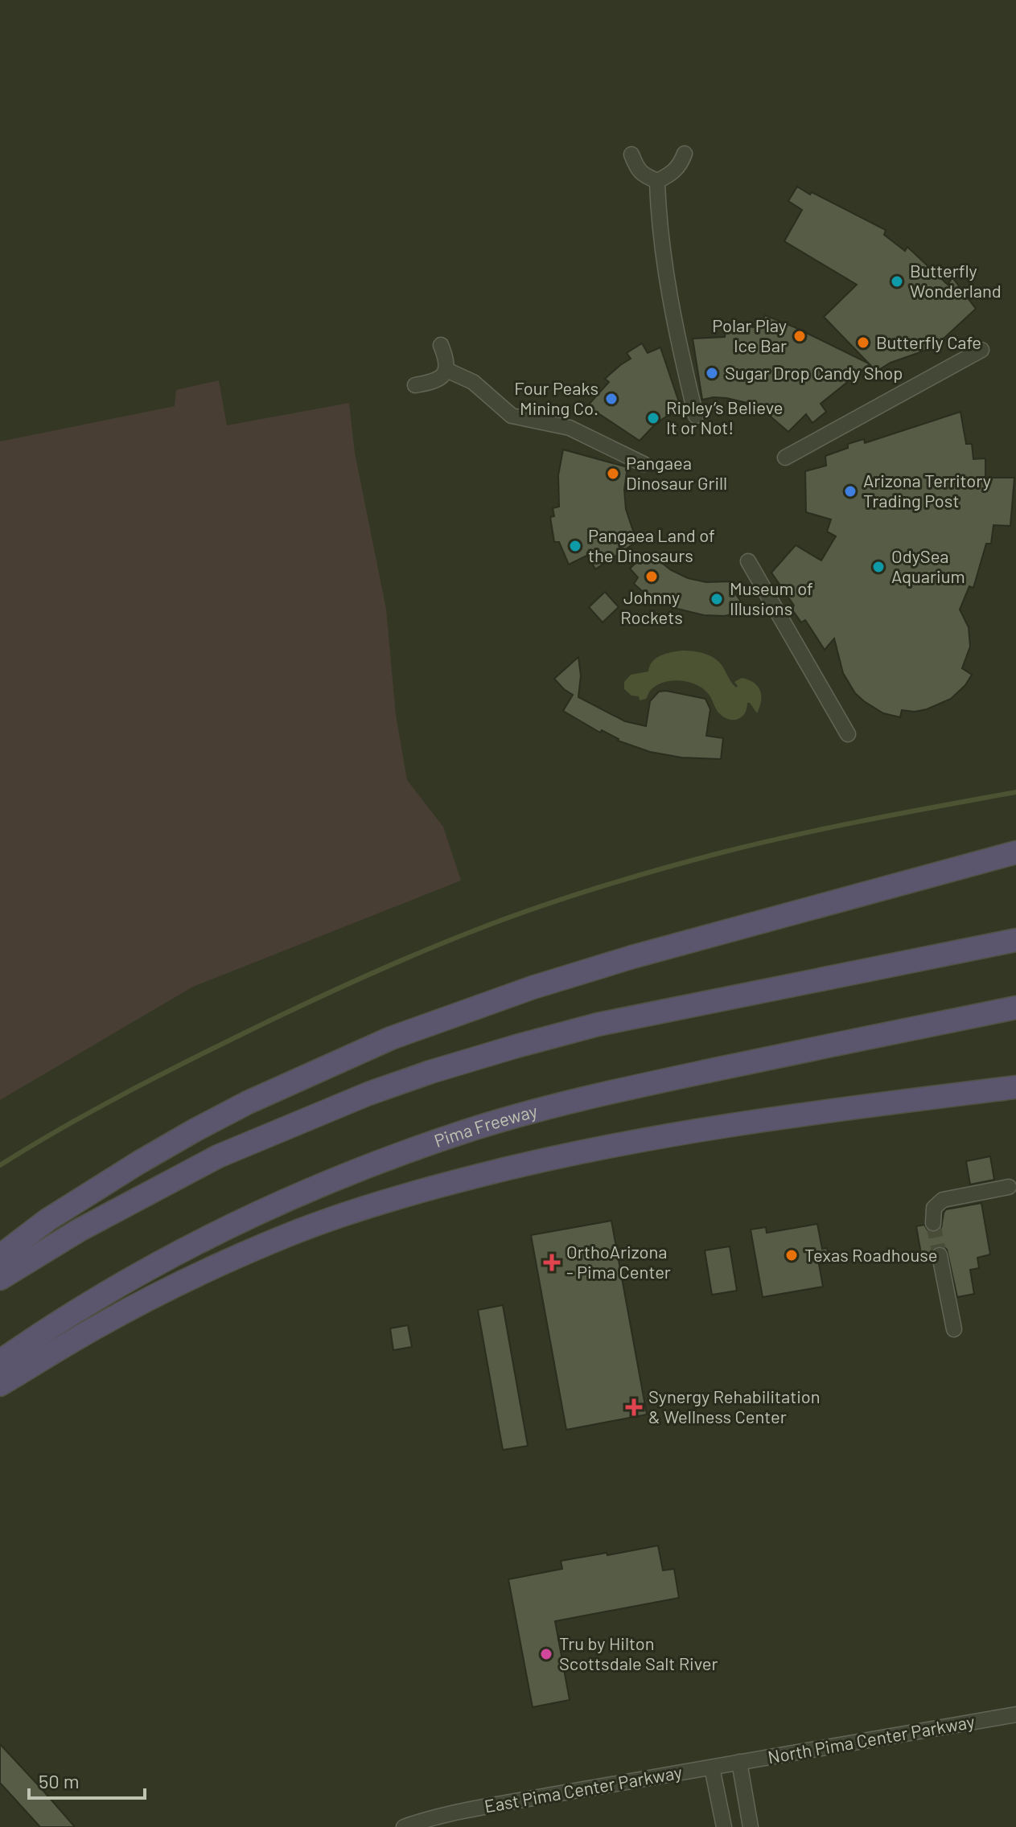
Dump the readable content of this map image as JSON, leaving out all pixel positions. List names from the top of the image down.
{
  "streets": {
    "highway": ["Pima Freeway"],
    "street": ["North Pima Center Parkway", "East Pima Center Parkway"]
  },
  "crossings": [
    ["North Pima Center Parkway", "East Pima Center Parkway"]
  ],
  "places": {
    "other": [
      "Butterfly Wonderland",
      "Polar Play Ice Bar",
      "Butterfly Cafe",
      "Sugar Drop Candy Shop",
      "Four Peaks Mining Co.",
      "Ripley’s Believe It or Not!",
      "Pangaea Dinosaur Grill",
      "Arizona Territory Trading Post",
      "Pangaea Land of the Dinosaurs",
      "OdySea Aquarium",
      "Johnny Rockets",
      "Museum of Illusions",
      "Texas Roadhouse",
      "Tru by Hilton Scottsdale Salt River"
    ],
    "health": ["OrthoArizona - Pima Center", "Synergy Rehabilitation & Wellness Center"]
  },
  "scale_bar": "50 m"
}
